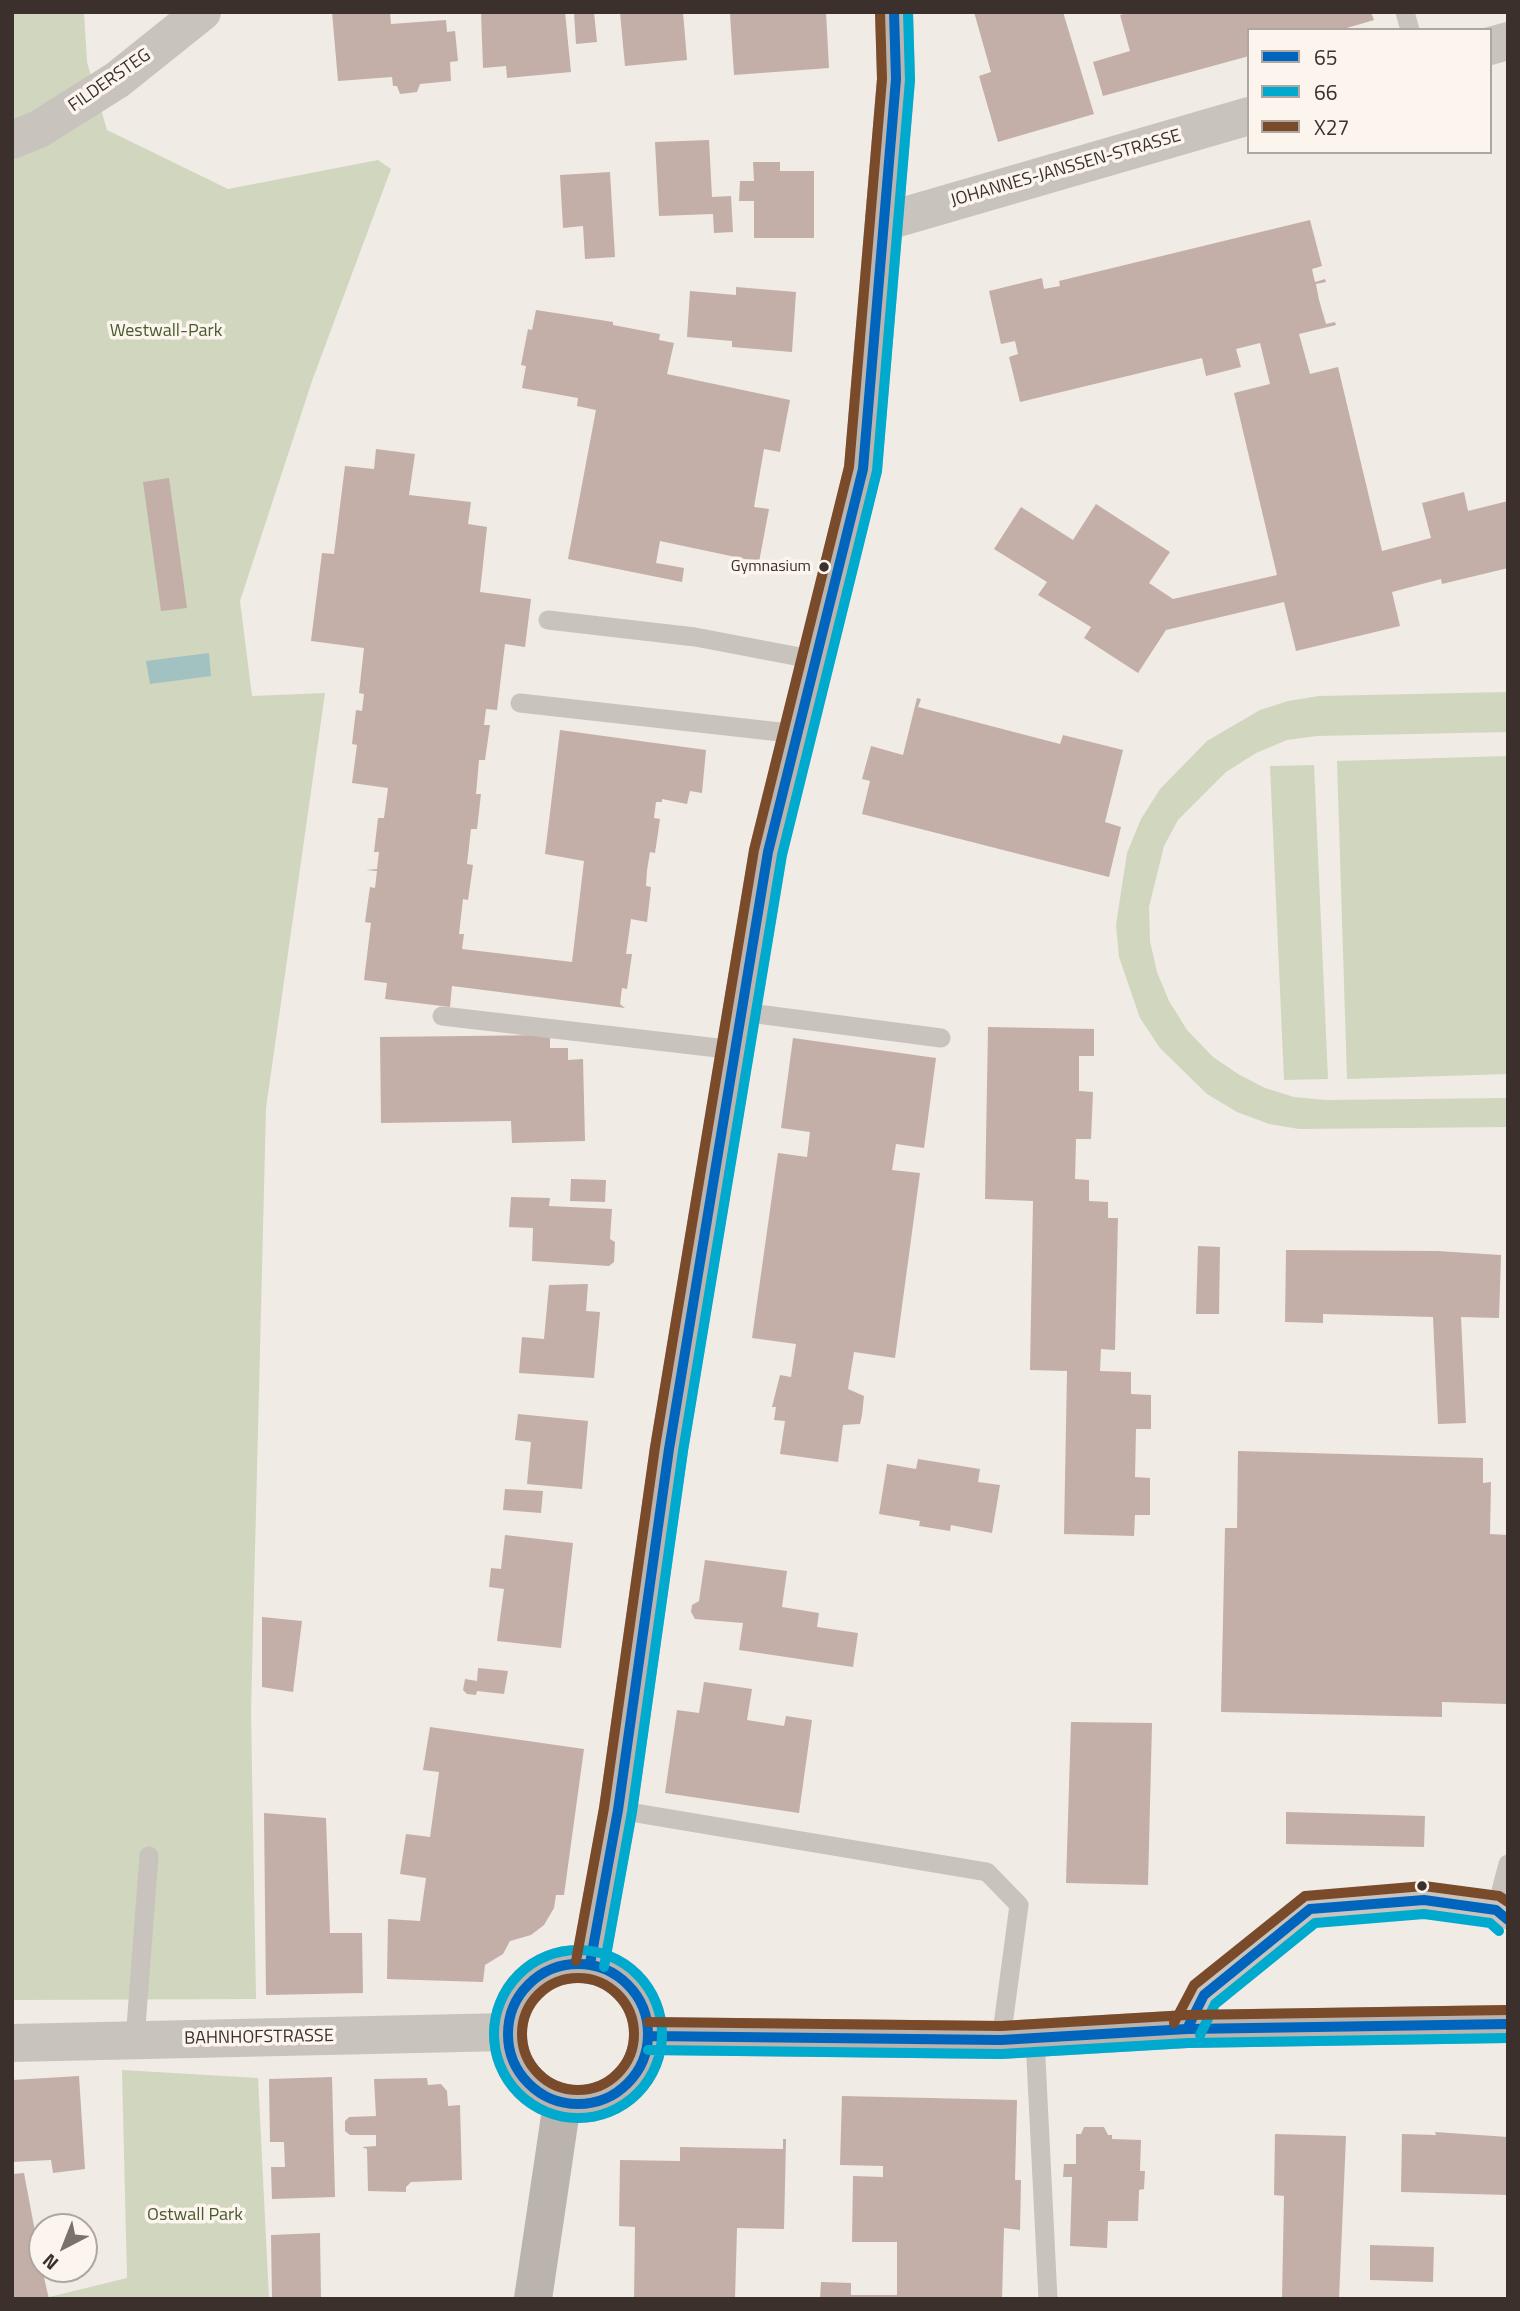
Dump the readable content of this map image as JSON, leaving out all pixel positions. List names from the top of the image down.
{
  "streets": {
    "street": ["FILDERSTEG", "JOHANNES-JANSSEN-STRASSE", "BAHNHOFSTRASSE"]
  },
  "parks": ["Westwall-Park", "Ostwall Park"],
  "places": ["Gymnasium"],
  "lines": ["transit line 65", "transit line 66", "transit line X27"],
  "legend": ["65", "66", "X27"],
  "north": "bottom left"
}
